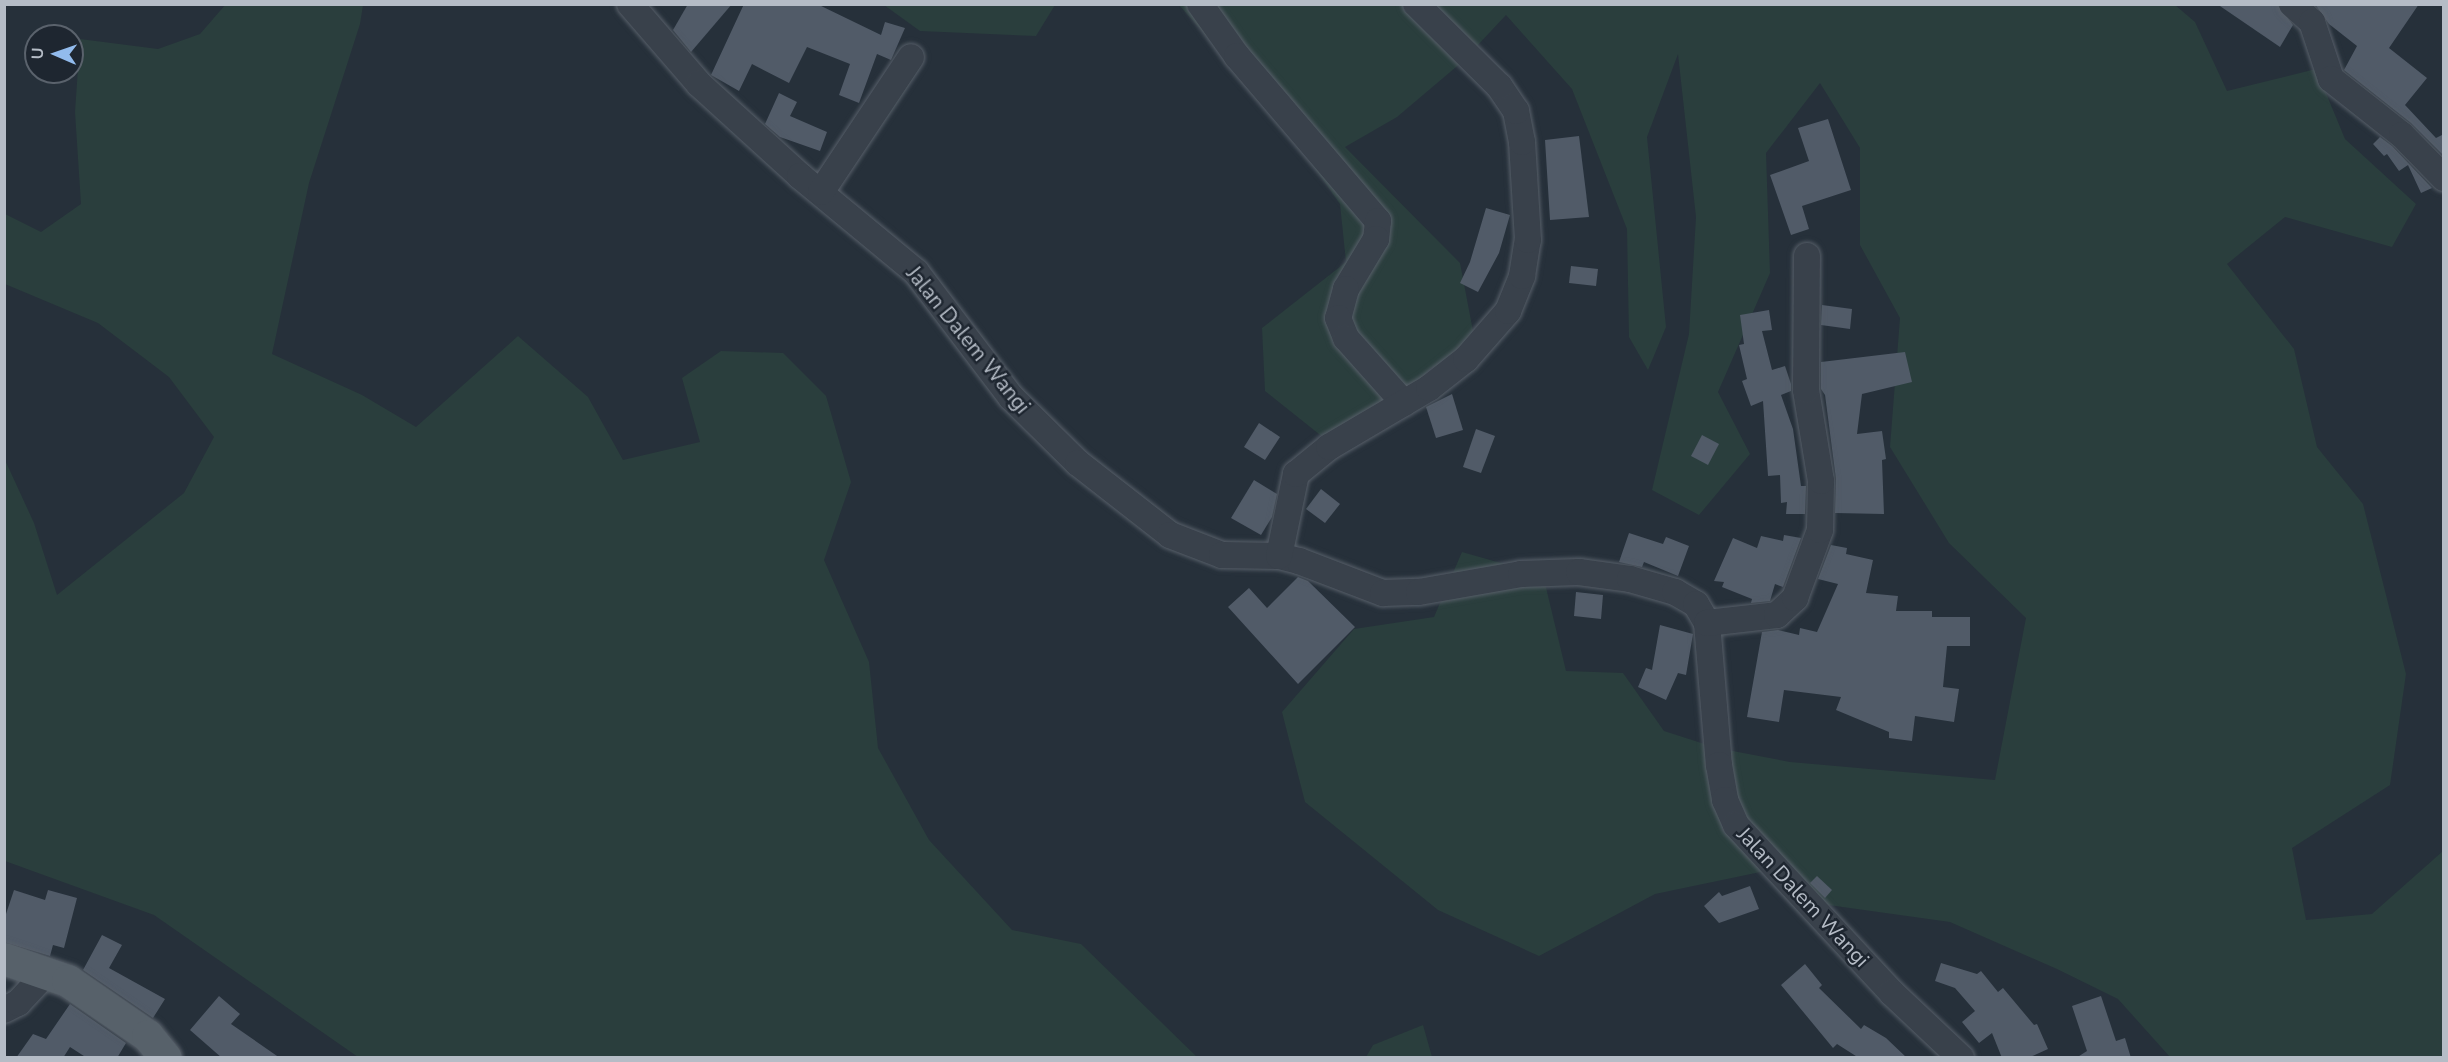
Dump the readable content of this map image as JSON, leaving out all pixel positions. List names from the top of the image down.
{
  "streets": {
    "street": ["Jalan Dalem Wangi"]
  },
  "north": "left"
}
